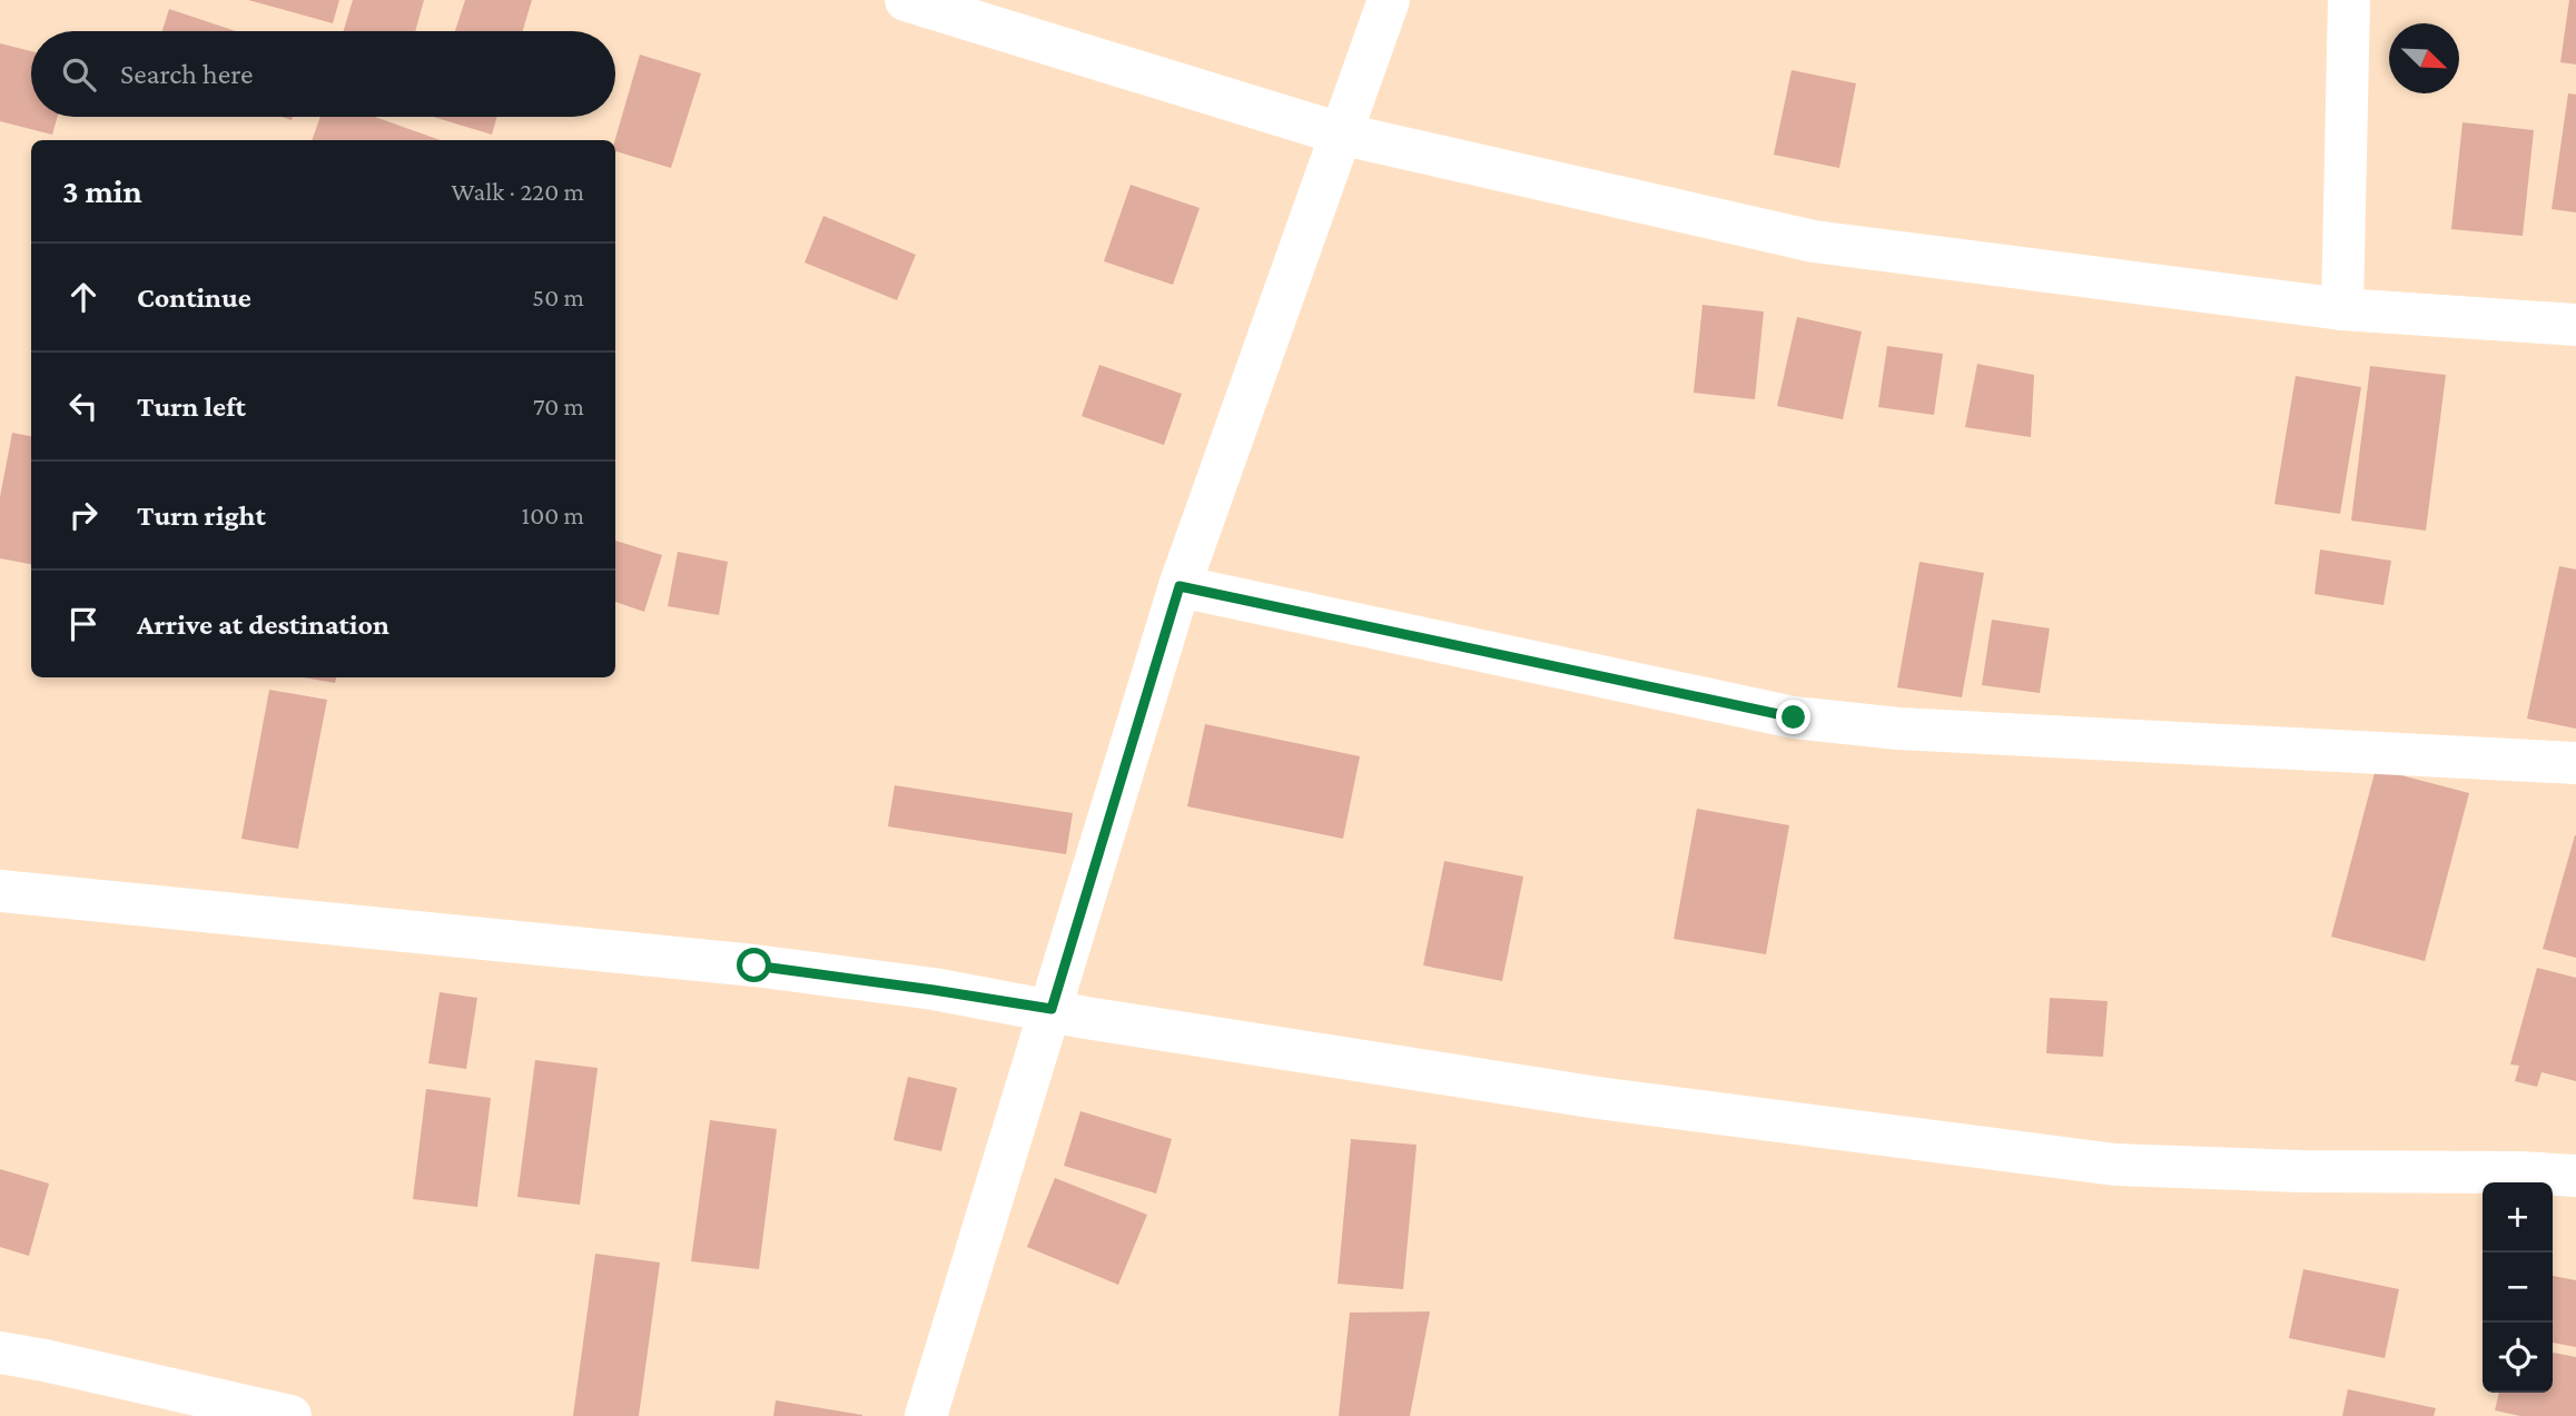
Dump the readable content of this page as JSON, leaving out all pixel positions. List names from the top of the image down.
{
  "north": "bottom right",
  "page": {
    "search": "Search here",
    "heading": ["3 min", "Walk · 220 m"],
    "list": [
      ["Continue", "50 m"],
      ["Turn left", "70 m"],
      ["Turn right", "100 m"],
      "Arrive at destination"
    ],
    "map_buttons": ["+", "−"]
  }
}
